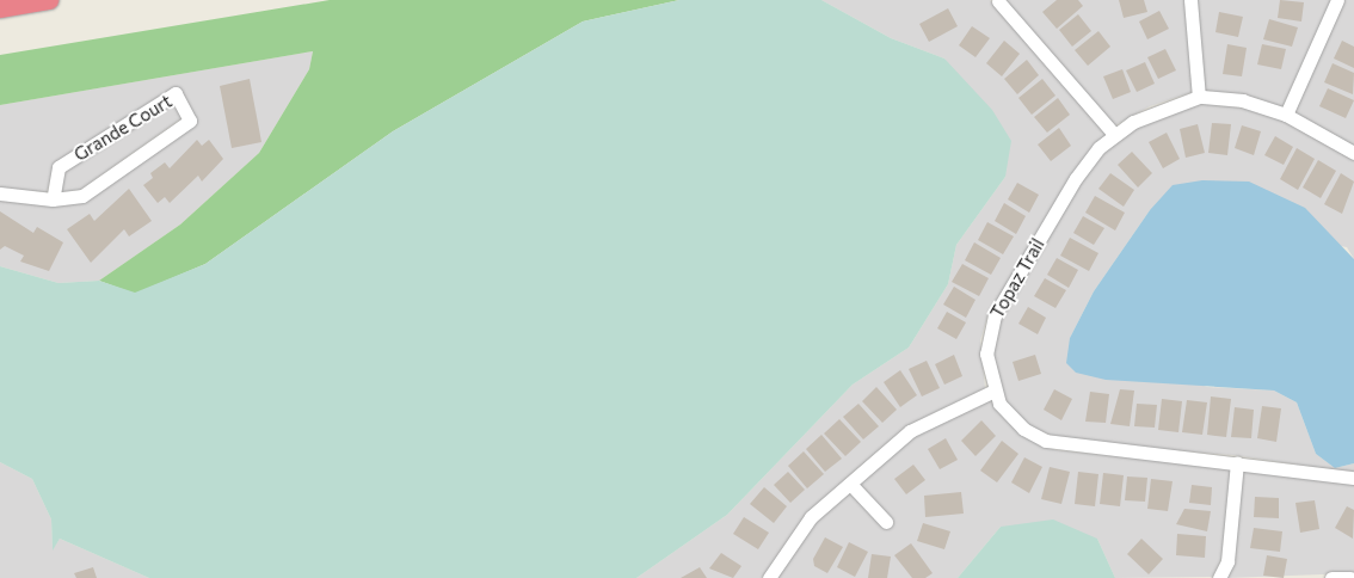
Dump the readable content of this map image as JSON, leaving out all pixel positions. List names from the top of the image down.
{
  "streets": {
    "street": ["Grande Court", "Topaz Trail"]
  }
}
